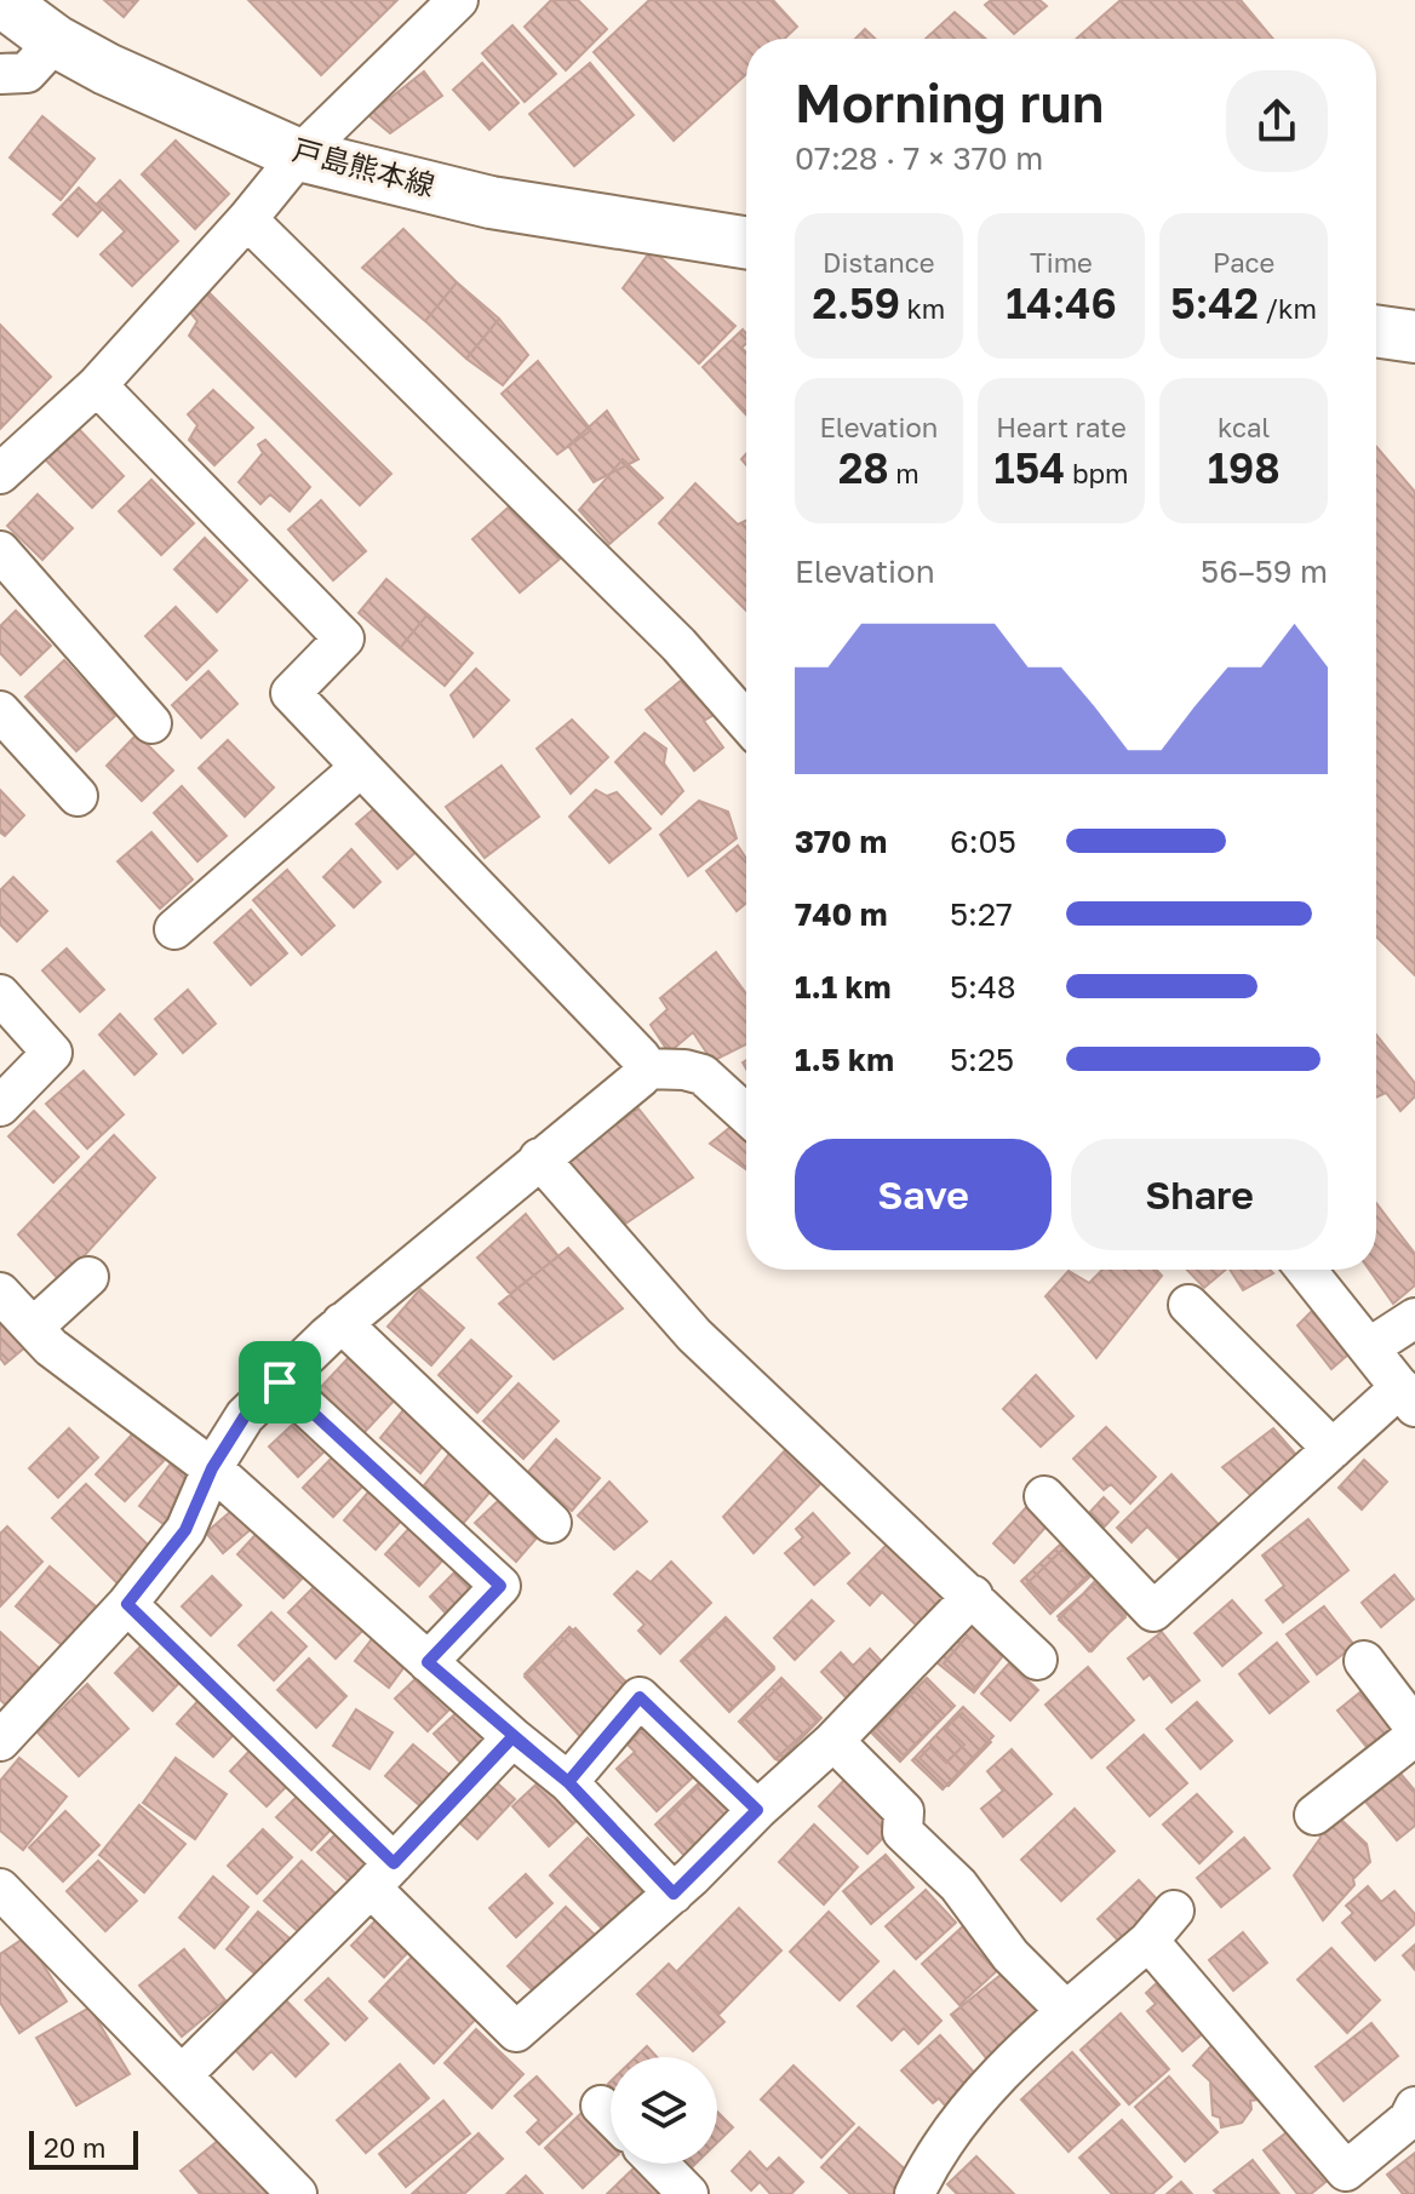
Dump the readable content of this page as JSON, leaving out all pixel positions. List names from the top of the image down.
{
  "streets": {
    "main road": ["戸島熊本線"]
  },
  "scale_bar": "20 m",
  "page": {
    "heading": ["Morning run", "07:28 · 7 × 370 m"],
    "stats": [
      ["Distance", "2.59 km"],
      ["Time", "14:46"],
      ["Pace", "5:42 /km"],
      ["Elevation", "28 m"],
      ["Heart rate", "154 bpm"],
      ["kcal", "198"]
    ],
    "chart": ["Elevation", "56–59 m"],
    "list": [
      {
        "name": "370 m",
        "note": "6:05"
      },
      {
        "name": "740 m",
        "note": "5:27"
      },
      {
        "name": "1.1 km",
        "note": "5:48"
      },
      {
        "name": "1.5 km",
        "note": "5:25"
      }
    ],
    "buttons": ["Save", "Share"],
    "scale": "20 m"
  }
}
